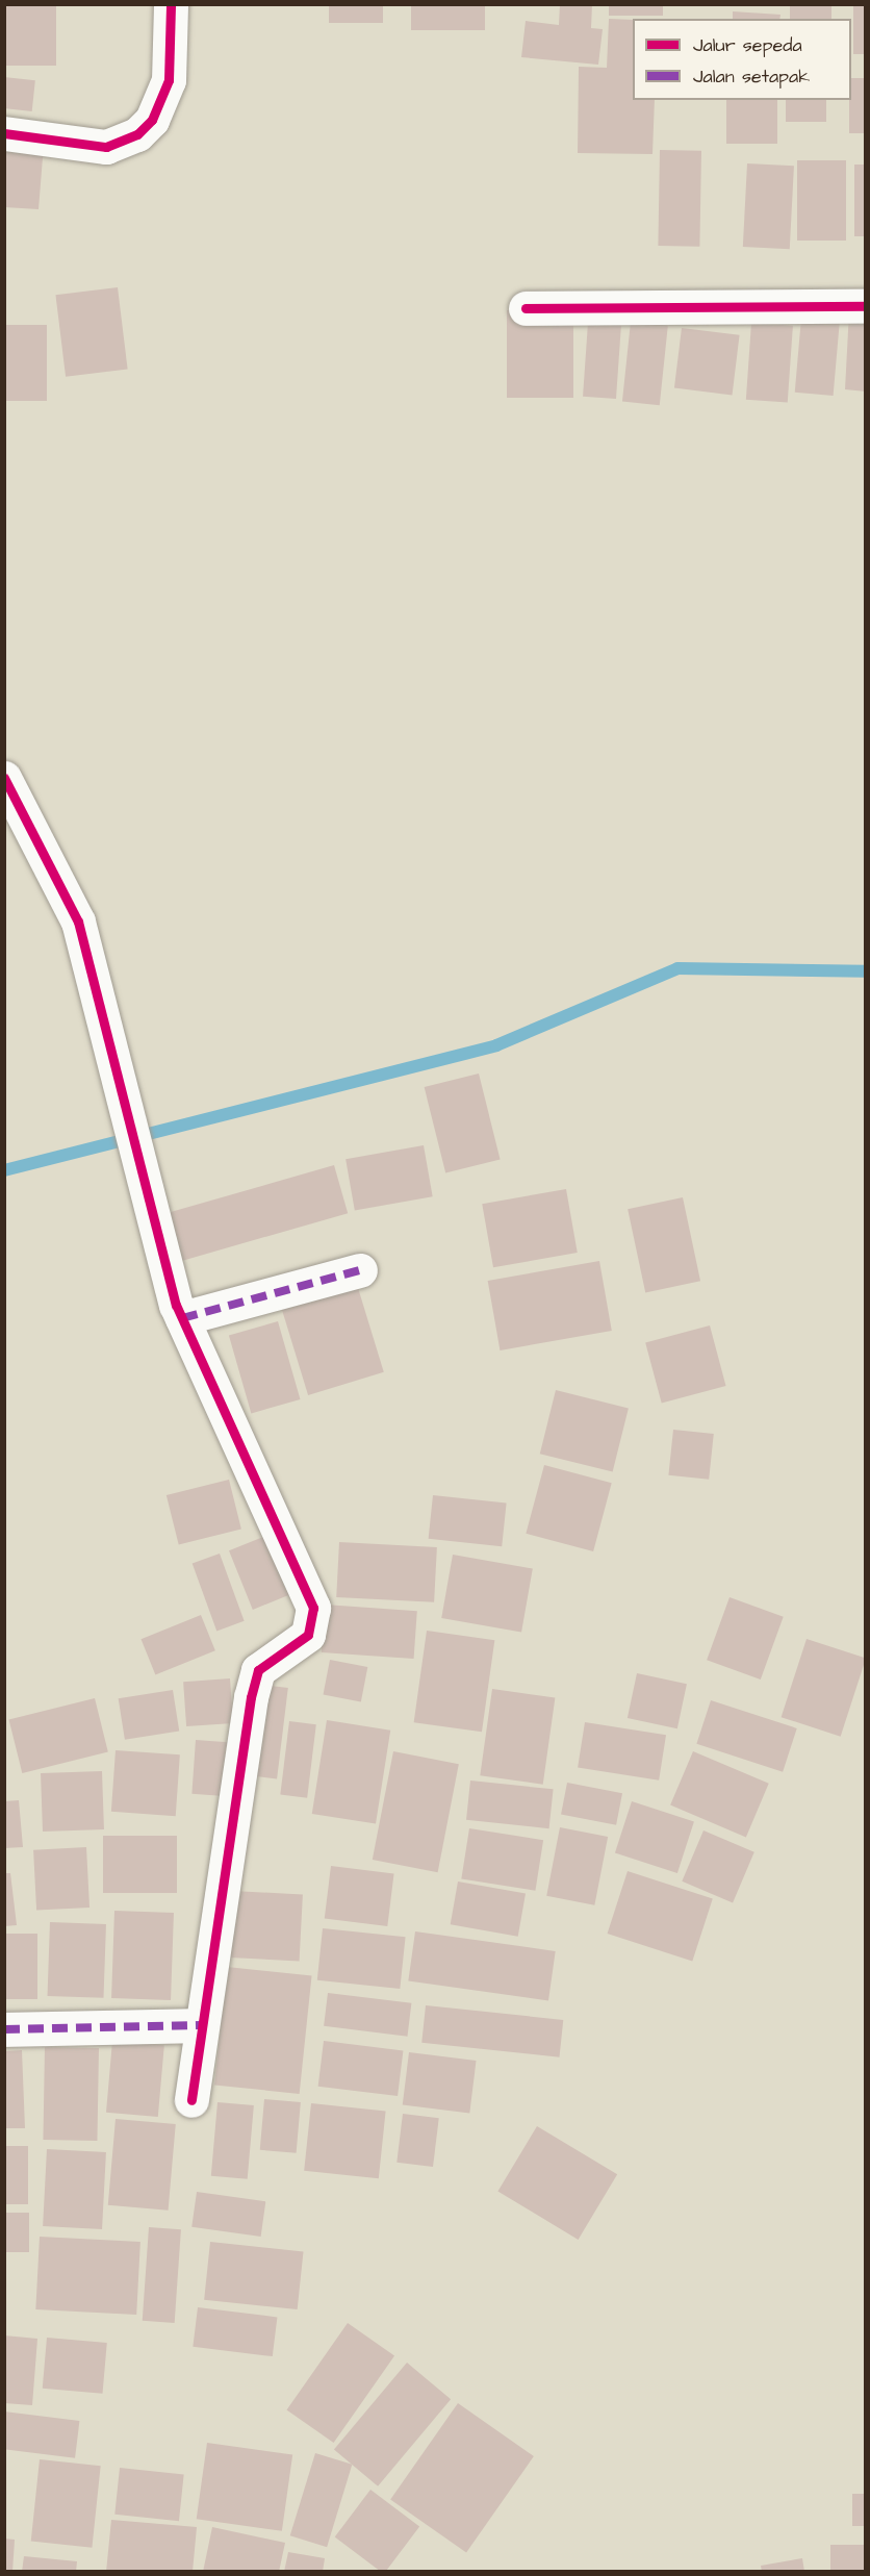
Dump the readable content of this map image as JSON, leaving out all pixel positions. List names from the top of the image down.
{
  "legend": ["Jalur sepeda", "Jalan setapak"]
}
